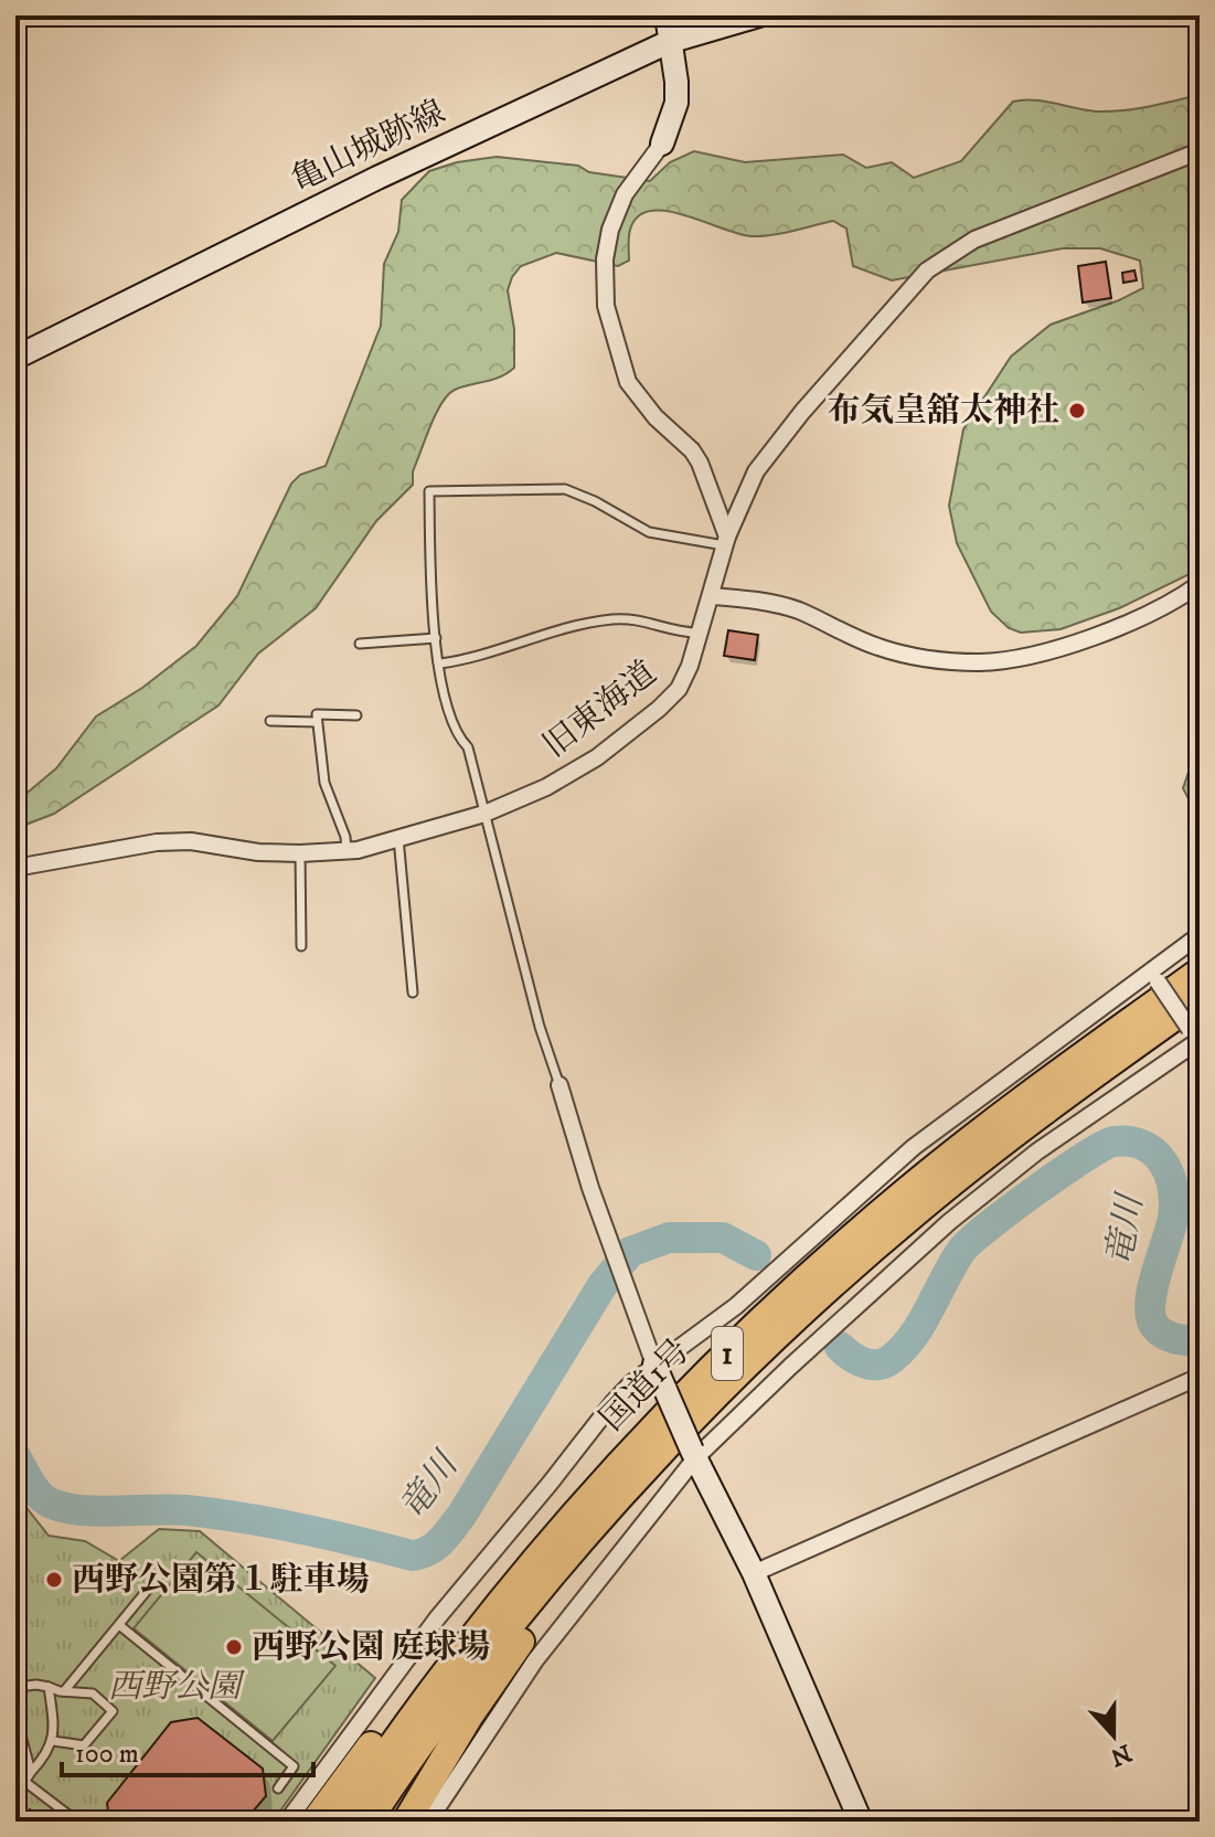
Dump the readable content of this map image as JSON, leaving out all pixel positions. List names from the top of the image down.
{
  "streets": {
    "highway": ["1", "国道1号"],
    "main road": ["亀山城跡線"],
    "street": ["旧東海道"]
  },
  "water": ["竜川"],
  "parks": ["西野公園"],
  "places": ["布気皇舘太神社", "西野公園第１駐車場", "西野公園 庭球場"],
  "scale_bar": "100 m",
  "north": "bottom"
}
